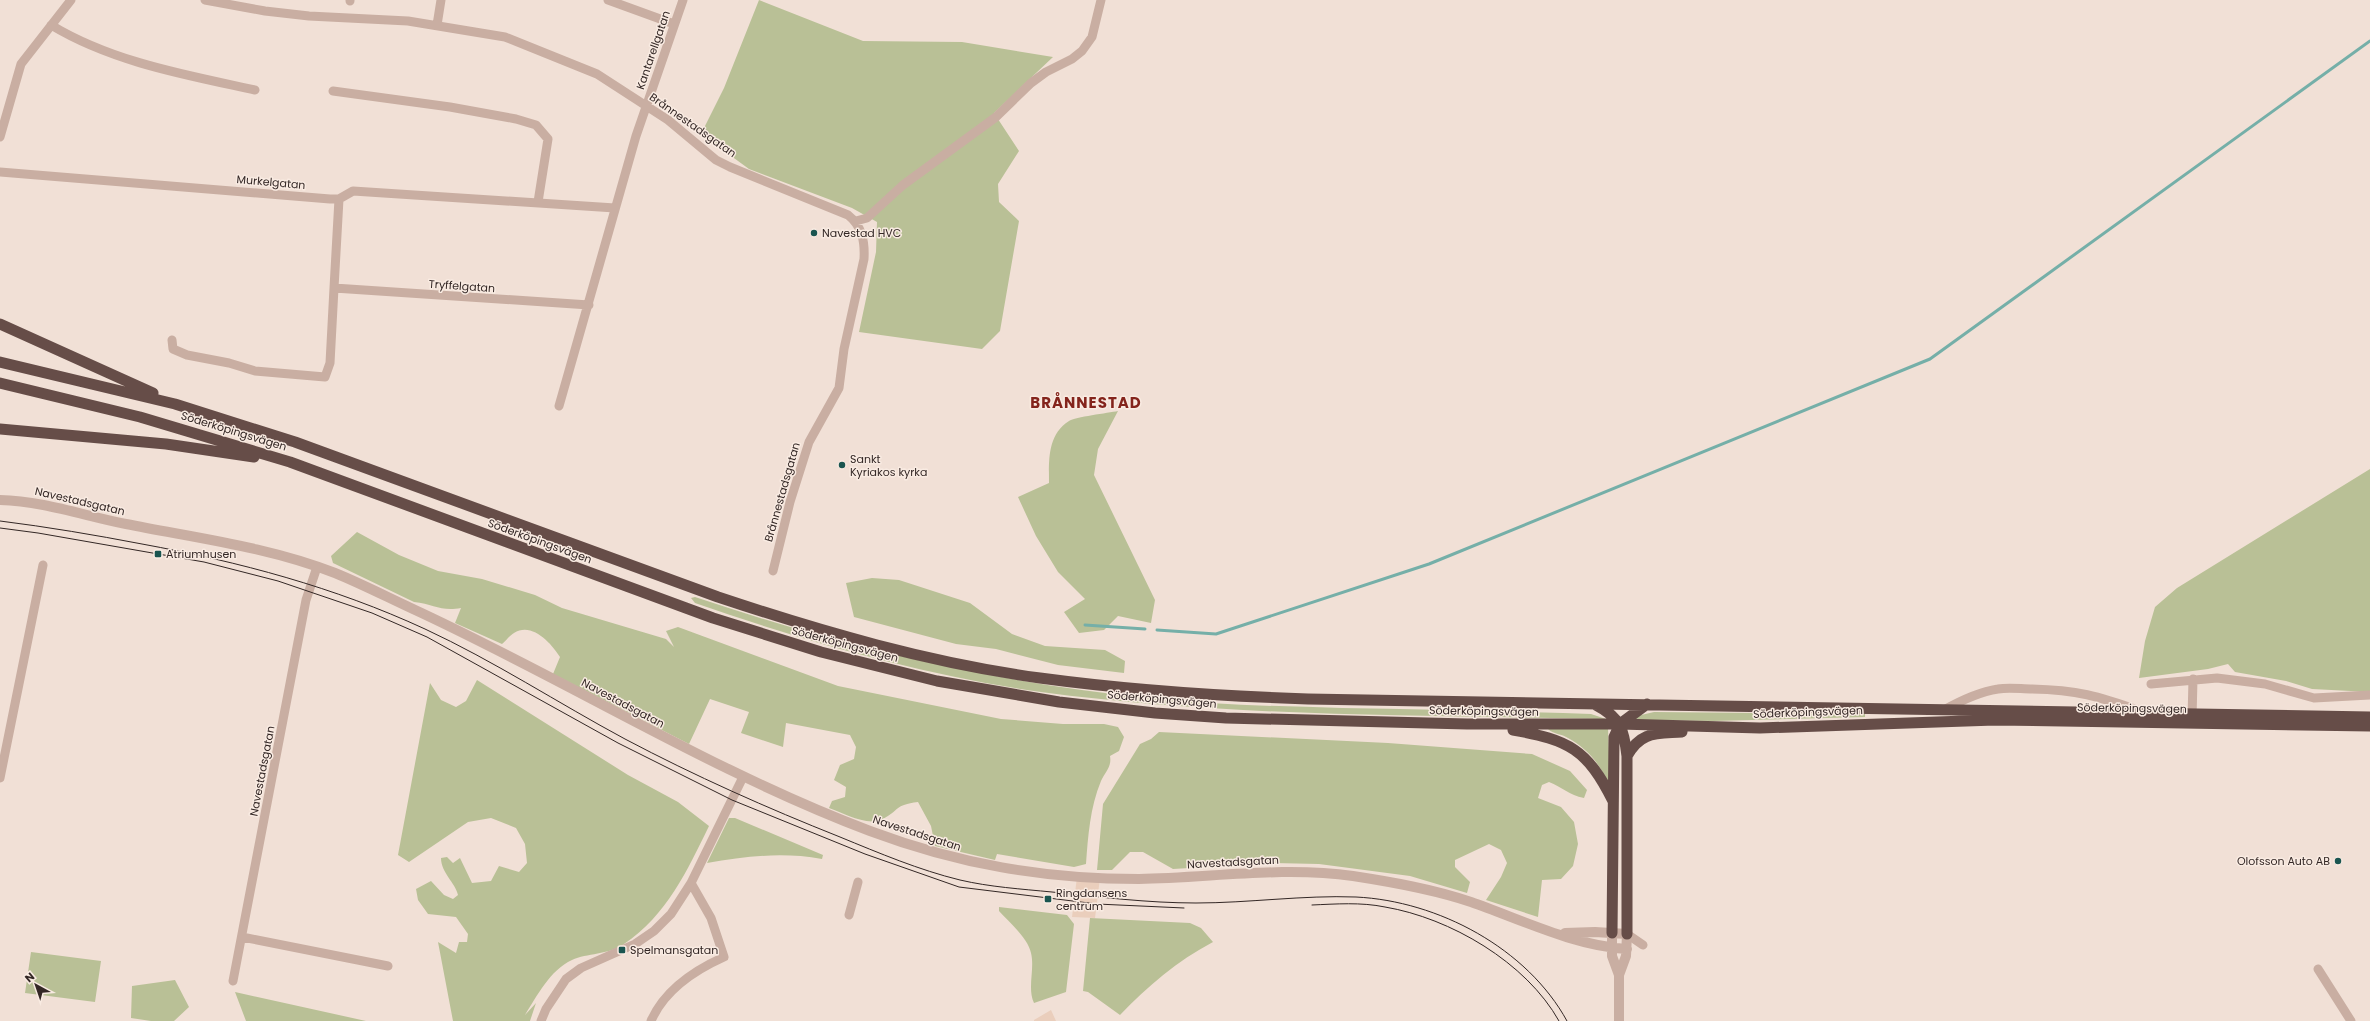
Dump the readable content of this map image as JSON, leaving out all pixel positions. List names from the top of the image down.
{
  "streets": {
    "highway": ["Söderköpingsvägen"],
    "street": [
      "Kantarellgatan",
      "Brånnestadsgatan",
      "Murkelgatan",
      "Tryffelgatan",
      "Navestadsgatan"
    ]
  },
  "crossings": [
    ["Kantarellgatan", "Brånnestadsgatan"]
  ],
  "districts": ["BRÅNNESTAD"],
  "places": {
    "other": ["Navestad HVC", "Sankt Kyriakos kyrka", "Olofsson Auto AB"],
    "transit": ["Atriumhusen", "Ringdansens centrum", "Spelmansgatan"]
  },
  "north": "top left"
}
